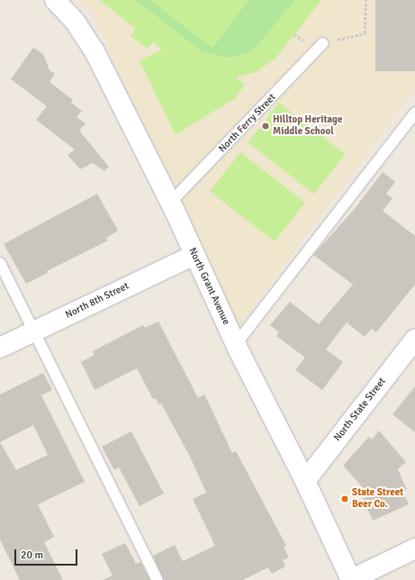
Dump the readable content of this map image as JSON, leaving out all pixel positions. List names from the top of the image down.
{
  "streets": {
    "street": ["North Grant Avenue", "North 8th Street", "North State Street"],
    "lane": ["North Ferry Street"]
  },
  "crossings": [
    ["North Ferry Street", "North Grant Avenue"],
    ["North Grant Avenue", "North 8th Street"],
    ["North Grant Avenue", "North State Street"]
  ],
  "places": ["Hilltop Heritage Middle School", "State Street Beer Co."],
  "scale_bar": "20 m"
}
